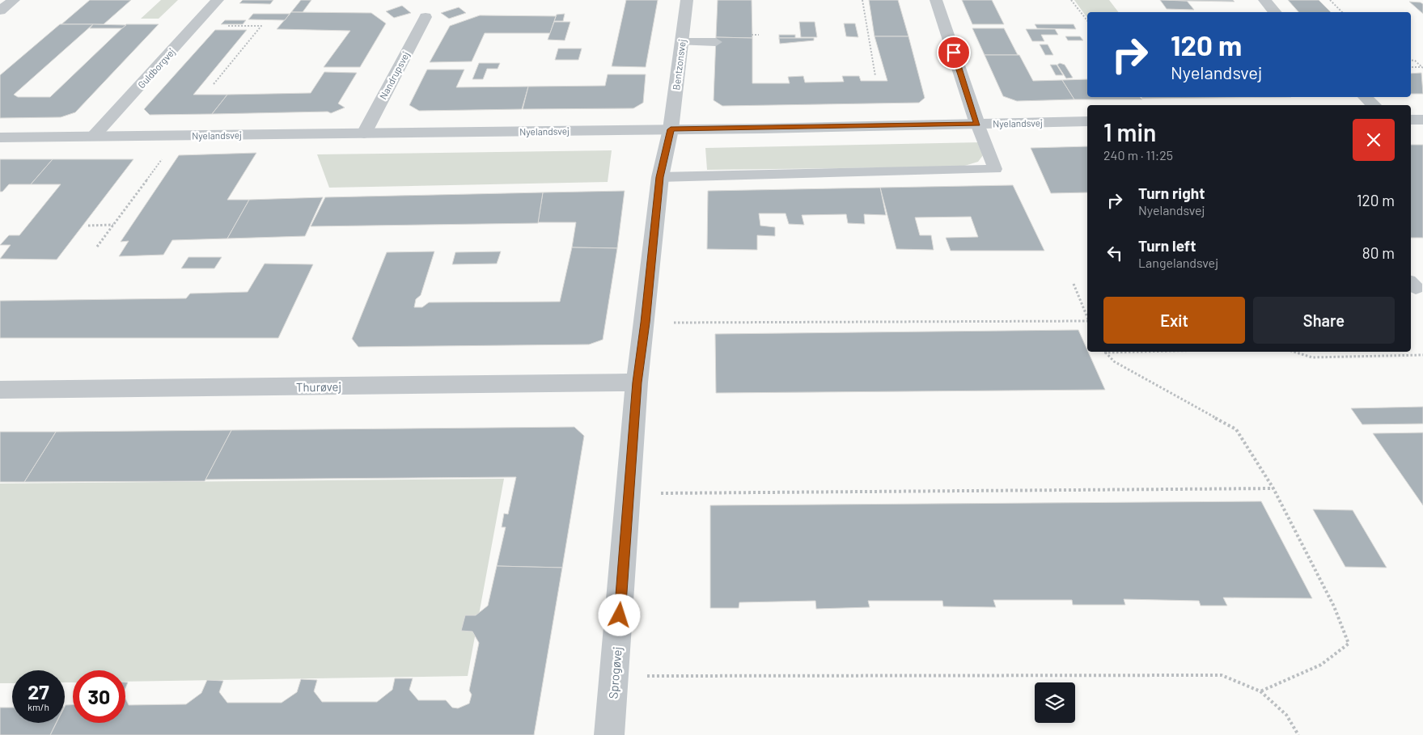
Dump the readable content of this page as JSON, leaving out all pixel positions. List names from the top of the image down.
{
  "streets": {
    "street": [
      "Bentzonsvej",
      "Guldborgvej",
      "Nandrupsvej",
      "Nyelandsvej",
      "Thurøvej",
      "Sprogøvej"
    ]
  },
  "crossings": [
    ["Bentzonsvej", "Nyelandsvej"],
    ["Bentzonsvej", "Sprogøvej"],
    ["Guldborgvej", "Nyelandsvej"],
    ["Nandrupsvej", "Nyelandsvej"],
    ["Nyelandsvej", "Sprogøvej"],
    ["Thurøvej", "Sprogøvej"]
  ],
  "page": {
    "turn": ["120 m", "Nyelandsvej"],
    "heading": ["1 min", "240 m · 11:25"],
    "list": [
      {
        "name": "Turn right",
        "note": "Nyelandsvej",
        "value": "120 m"
      },
      {
        "name": "Turn left",
        "note": "Langelandsvej",
        "value": "80 m"
      }
    ],
    "buttons": ["Exit", "Share"],
    "speed": "27 km/h",
    "limit": "30"
  }
}
